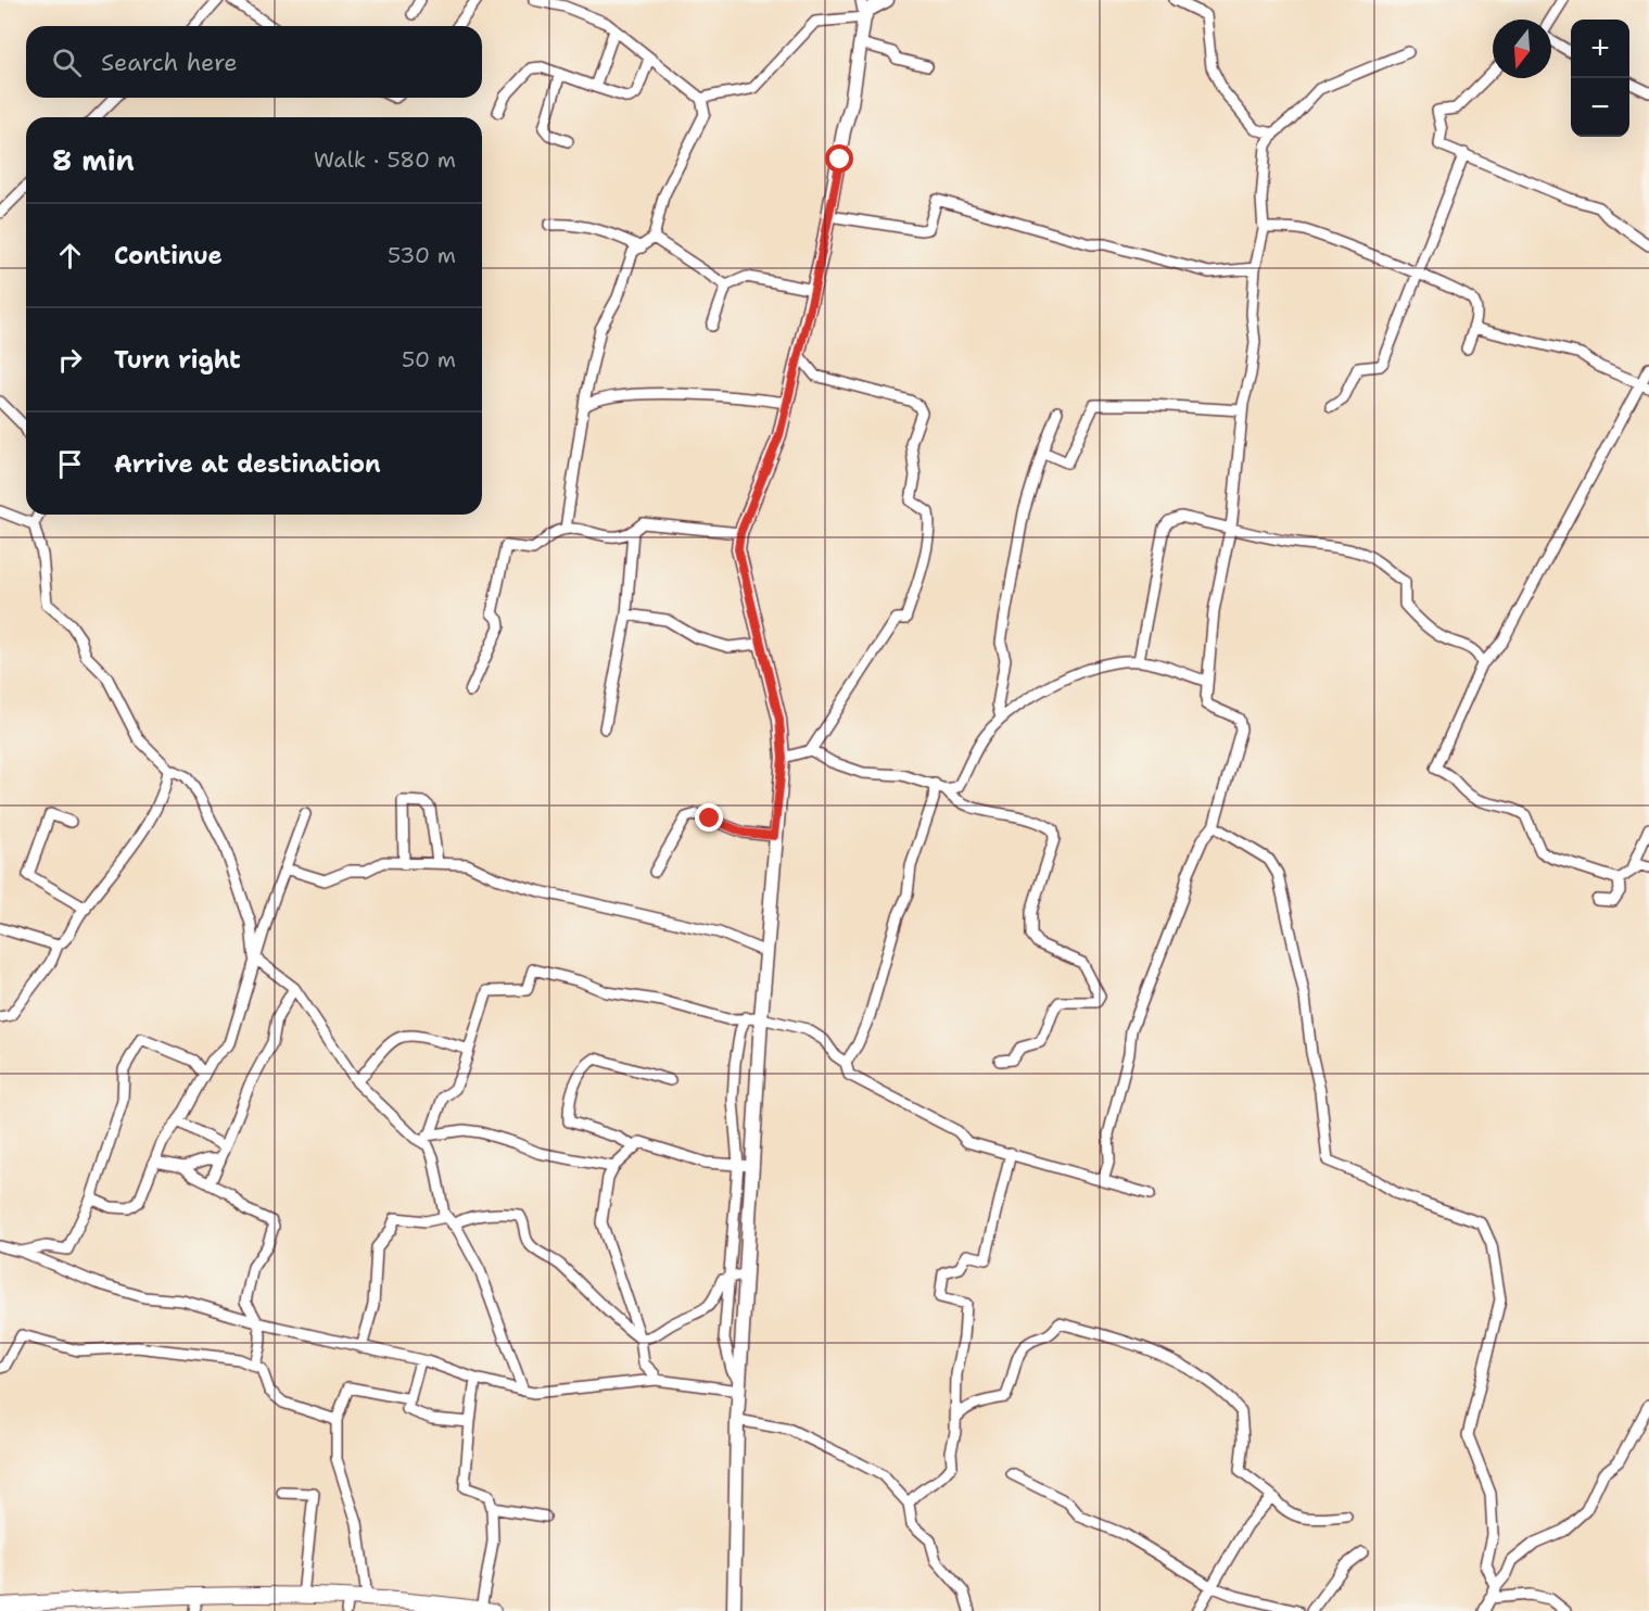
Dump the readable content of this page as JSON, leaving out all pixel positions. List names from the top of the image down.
{
  "north": "bottom",
  "page": {
    "map_buttons": ["+", "−"],
    "search": "Search here",
    "heading": ["8 min", "Walk · 580 m"],
    "list": [
      ["Continue", "530 m"],
      ["Turn right", "50 m"],
      "Arrive at destination"
    ]
  }
}
